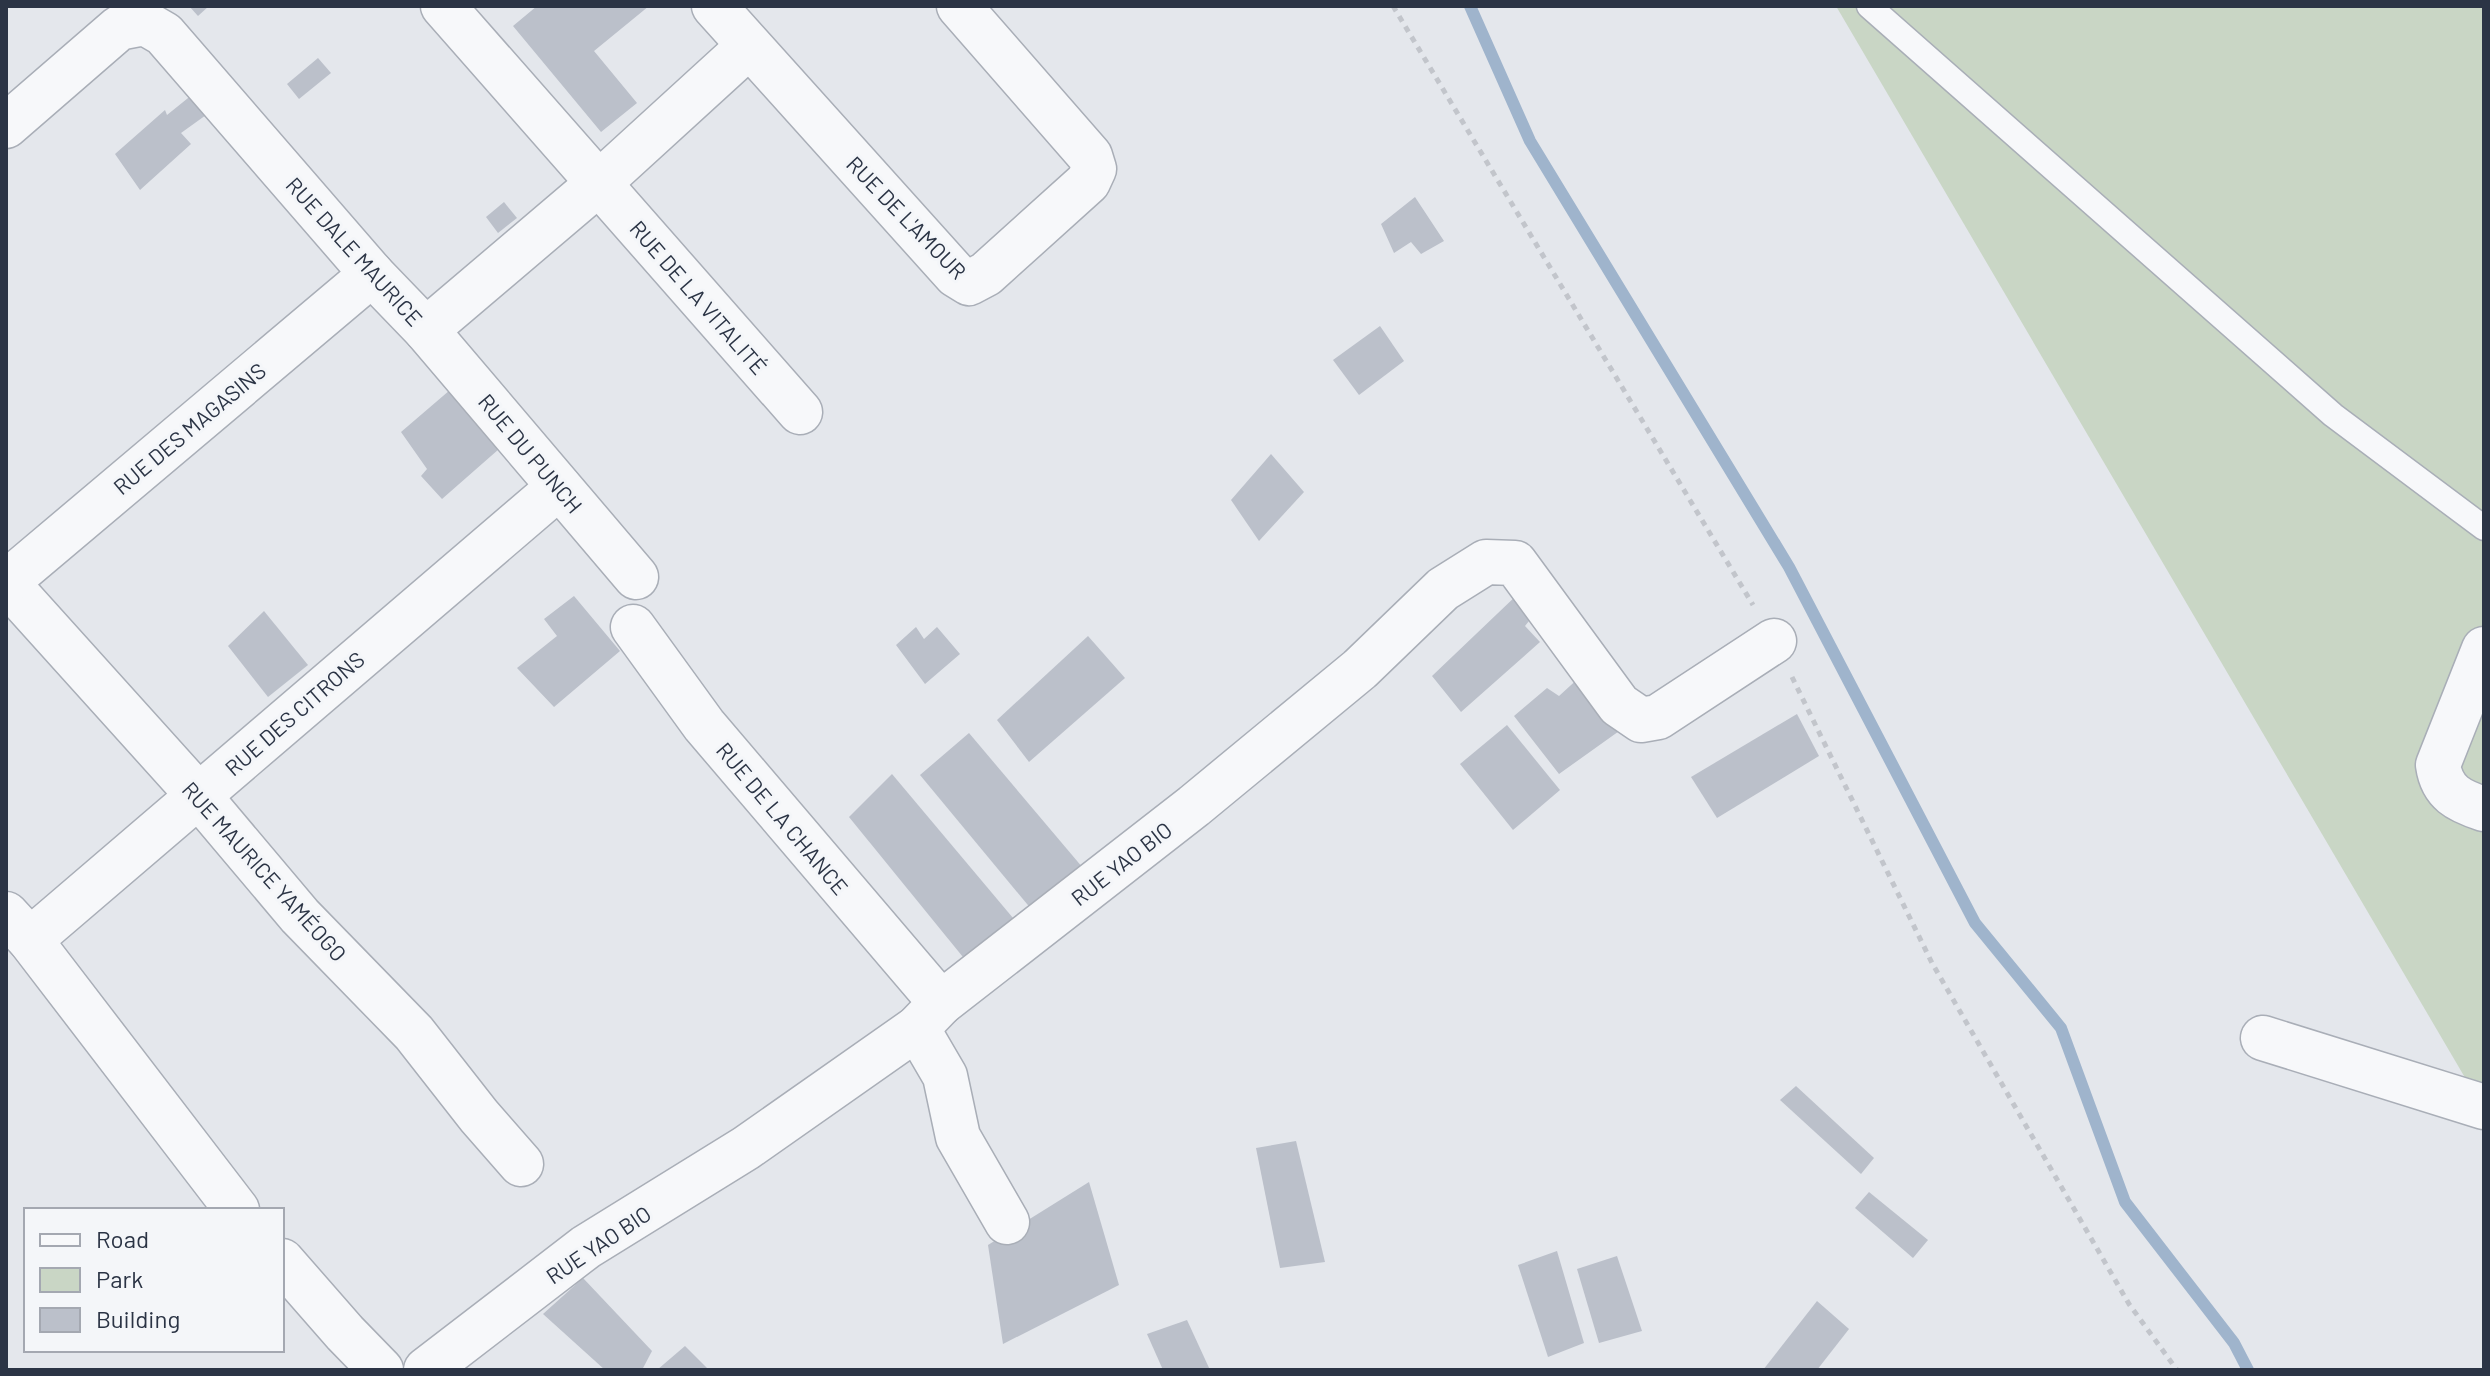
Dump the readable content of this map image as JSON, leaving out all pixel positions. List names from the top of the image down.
{
  "streets": {
    "street": [
      "RUE DE L'AMOUR",
      "RUE DALE MAURICE",
      "RUE DE LA VITALITÉ",
      "RUE DES MAGASINS",
      "RUE DU PUNCH",
      "RUE DES CITRONS",
      "RUE DE LA CHANCE",
      "RUE YAO BIO",
      "RUE MAURICE YAMÉOGO"
    ]
  },
  "crossings": [
    ["RUE DE L'AMOUR", "RUE DALE MAURICE"],
    ["RUE DALE MAURICE", "RUE DE LA VITALITÉ"],
    ["RUE DALE MAURICE", "RUE DES MAGASINS"],
    ["RUE DALE MAURICE", "RUE DU PUNCH"],
    ["RUE DES MAGASINS", "RUE MAURICE YAMÉOGO"],
    ["RUE DU PUNCH", "RUE DES CITRONS"],
    ["RUE DES CITRONS", "RUE MAURICE YAMÉOGO"],
    ["RUE DE LA CHANCE", "RUE YAO BIO"]
  ],
  "legend": ["Road", "Park", "Building"]
}
